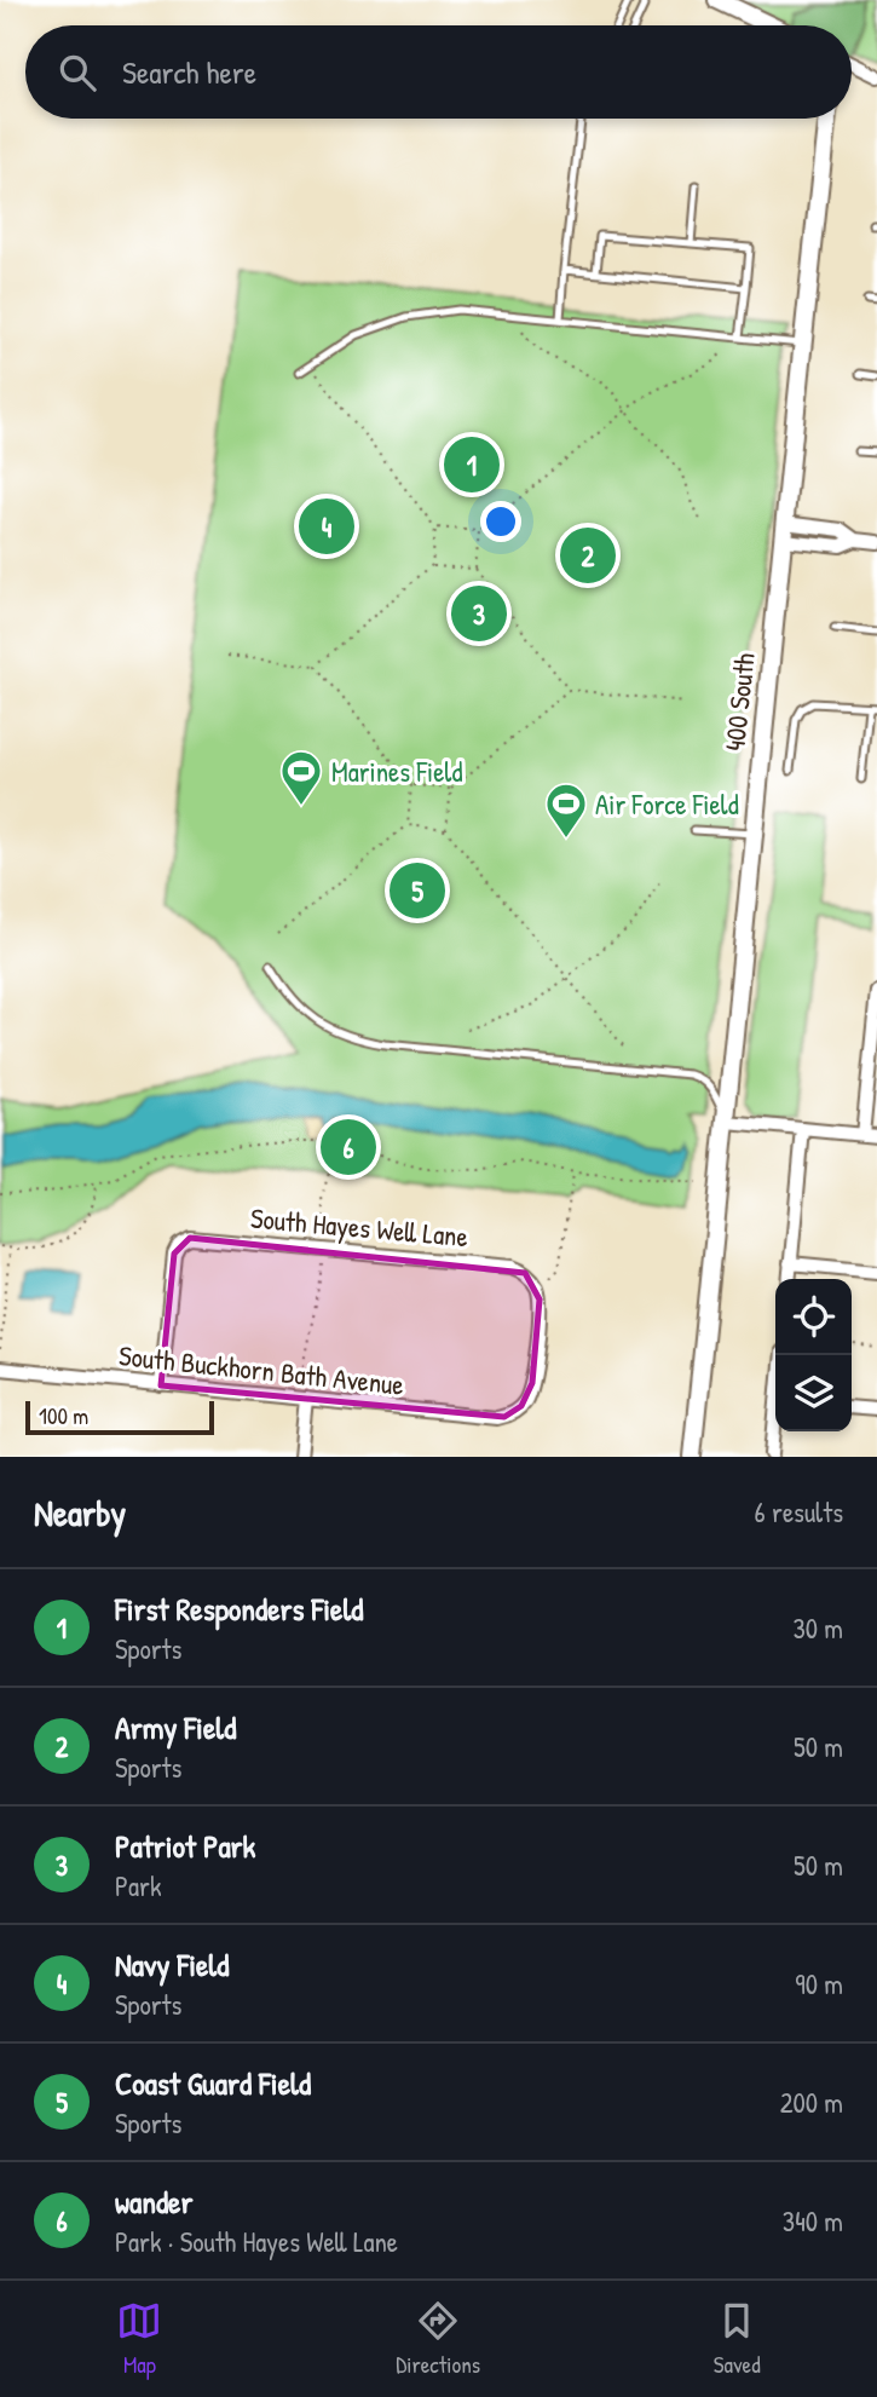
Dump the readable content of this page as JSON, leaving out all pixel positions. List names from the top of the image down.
{
  "streets": {
    "street": ["400 South", "South Hayes Well Lane", "South Buckhorn Bath Avenue"]
  },
  "crossings": [
    ["South Hayes Well Lane", "South Buckhorn Bath Avenue"]
  ],
  "places": {
    "sports": ["Marines Field", "Air Force Field"]
  },
  "scale_bar": "100 m",
  "page": {
    "search": "Search here",
    "pins": [
      "1",
      "4",
      "2",
      "3",
      "5",
      "6"
    ],
    "scale": "100 m",
    "heading": ["Nearby", "6 results"],
    "list": [
      {
        "mark": "1",
        "name": "First Responders Field",
        "note": "Sports",
        "value": "30 m"
      },
      {
        "mark": "2",
        "name": "Army Field",
        "note": "Sports",
        "value": "50 m"
      },
      {
        "mark": "3",
        "name": "Patriot Park",
        "note": "Park",
        "value": "50 m"
      },
      {
        "mark": "4",
        "name": "Navy Field",
        "note": "Sports",
        "value": "90 m"
      },
      {
        "mark": "5",
        "name": "Coast Guard Field",
        "note": "Sports",
        "value": "200 m"
      },
      {
        "mark": "6",
        "name": "wander",
        "note": "Park · South Hayes Well Lane",
        "value": "340 m"
      }
    ],
    "nav": ["Map", "Directions", "Saved"]
  }
}
